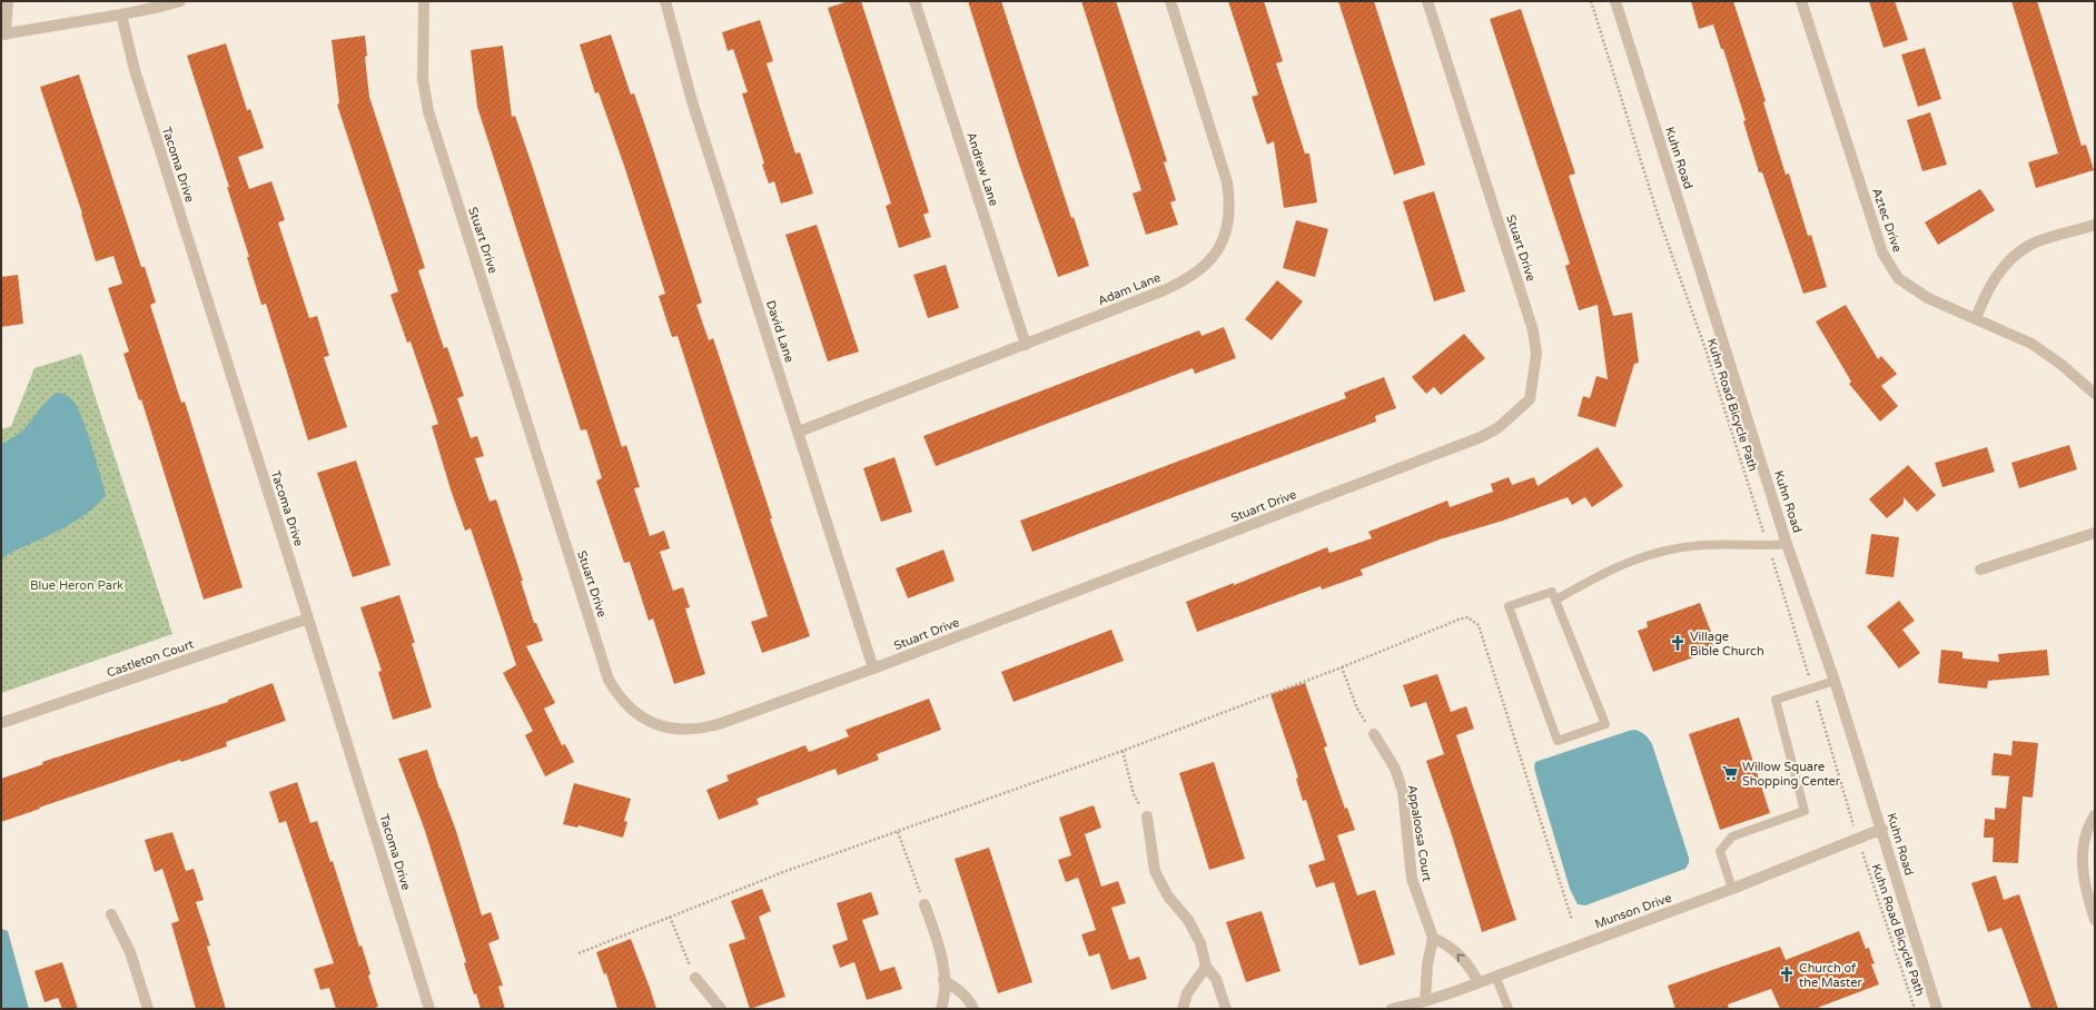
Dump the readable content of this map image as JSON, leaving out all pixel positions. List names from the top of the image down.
{
  "streets": {
    "street": [
      "Kuhn Road",
      "Tacoma Drive",
      "Andrew Lane",
      "Aztec Drive",
      "Stuart Drive",
      "Adam Lane",
      "David Lane",
      "Castleton Court",
      "Appaloosa Court",
      "Munson Drive"
    ],
    "path": ["Kuhn Road Bicycle Path"]
  },
  "crossings": [
    ["Kuhn Road", "Munson Drive"],
    ["Tacoma Drive", "Castleton Court"],
    ["Andrew Lane", "Adam Lane"],
    ["Stuart Drive", "David Lane"],
    ["Adam Lane", "David Lane"]
  ],
  "parks": ["Blue Heron Park"],
  "places": {
    "church": ["Village Bible Church", "Church of the Master"],
    "supermarket": ["Willow Square Shopping Center"]
  }
}
